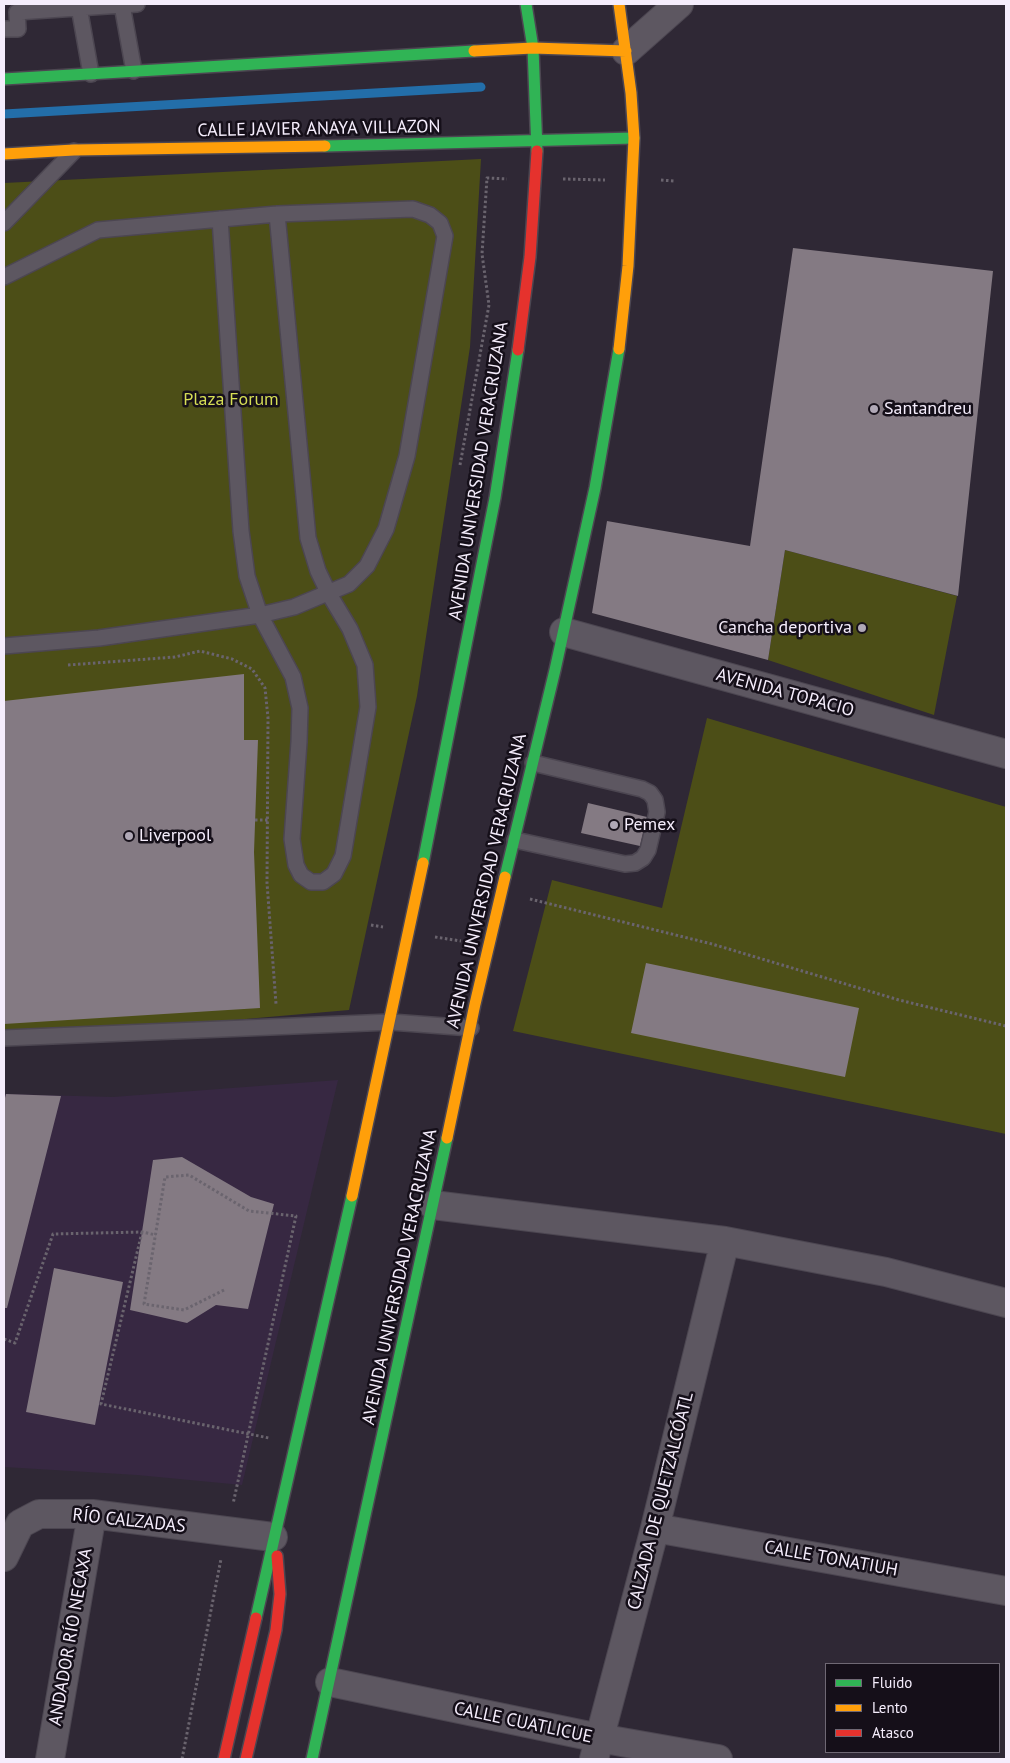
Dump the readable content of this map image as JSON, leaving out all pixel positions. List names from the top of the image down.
{
  "streets": {
    "main road": ["CALLE JAVIER ANAYA VILLAZON", "AVENIDA UNIVERSIDAD VERACRUZANA"],
    "street": [
      "AVENIDA TOPACIO",
      "CALZADA DE QUETZALCÓATL",
      "RÍO CALZADAS",
      "CALLE TONATIUH",
      "ANDADOR RÍO NECAXA",
      "CALLE CUATLICUE"
    ]
  },
  "crossings": [
    ["CALLE JAVIER ANAYA VILLAZON", "AVENIDA UNIVERSIDAD VERACRUZANA"],
    ["AVENIDA UNIVERSIDAD VERACRUZANA", "AVENIDA TOPACIO"],
    ["AVENIDA UNIVERSIDAD VERACRUZANA", "RÍO CALZADAS"],
    ["AVENIDA UNIVERSIDAD VERACRUZANA", "CALLE CUATLICUE"],
    ["CALZADA DE QUETZALCÓATL", "CALLE TONATIUH"],
    ["CALZADA DE QUETZALCÓATL", "CALLE CUATLICUE"],
    ["RÍO CALZADAS", "ANDADOR RÍO NECAXA"]
  ],
  "parks": ["Plaza Forum"],
  "places": [
    "Santandreu",
    "Cancha deportiva",
    "Pemex",
    "Liverpool"
  ],
  "legend": ["Fluido", "Lento", "Atasco"]
}
